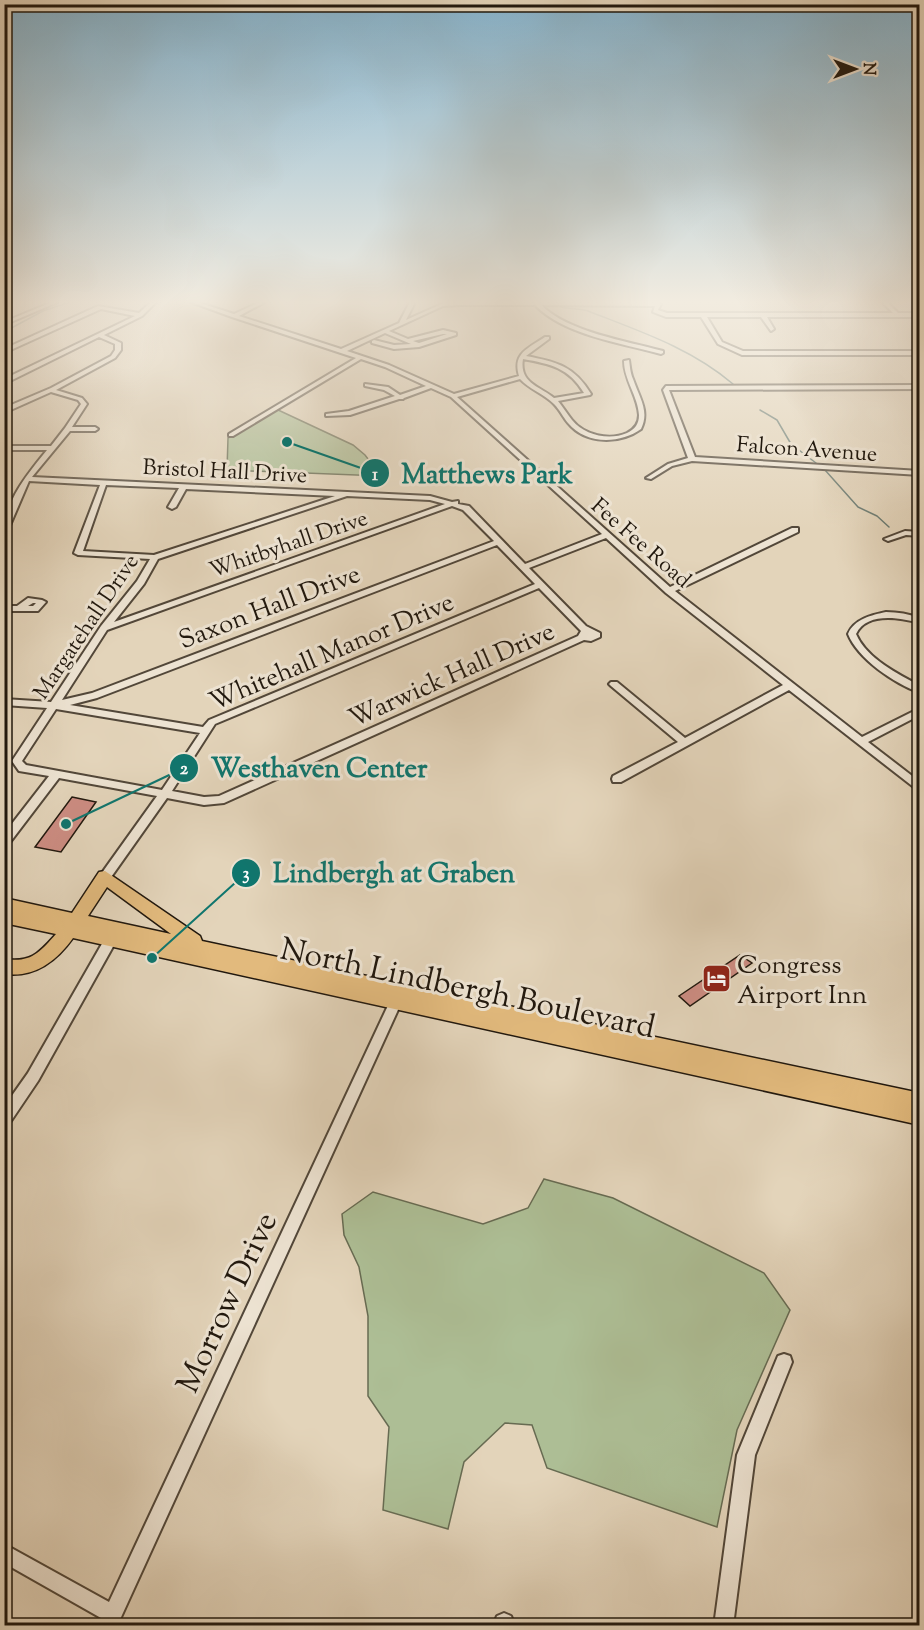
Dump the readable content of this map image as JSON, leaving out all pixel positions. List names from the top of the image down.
{
  "streets": {
    "highway": ["North Lindbergh Boulevard"],
    "street": [
      "Falcon Avenue",
      "Bristol Hall Drive",
      "Fee Fee Road",
      "Whitbyhall Drive",
      "Saxon Hall Drive",
      "Margatehall Drive",
      "Whitehall Manor Drive",
      "Warwick Hall Drive",
      "Morrow Drive"
    ]
  },
  "crossings": [
    ["Bristol Hall Drive", "Whitbyhall Drive"],
    ["Bristol Hall Drive", "Saxon Hall Drive"],
    ["Bristol Hall Drive", "Margatehall Drive"],
    ["Bristol Hall Drive", "Whitehall Manor Drive"],
    ["Bristol Hall Drive", "Warwick Hall Drive"],
    ["Whitbyhall Drive", "Margatehall Drive"],
    ["Saxon Hall Drive", "Margatehall Drive"],
    ["Margatehall Drive", "Warwick Hall Drive"],
    ["Whitehall Manor Drive", "Warwick Hall Drive"],
    ["North Lindbergh Boulevard", "Morrow Drive"]
  ],
  "places": {
    "other": ["Matthews Park", "Westhaven Center", "Lindbergh at Graben"],
    "hotel": ["Congress Airport Inn"]
  },
  "north": "right"
}
